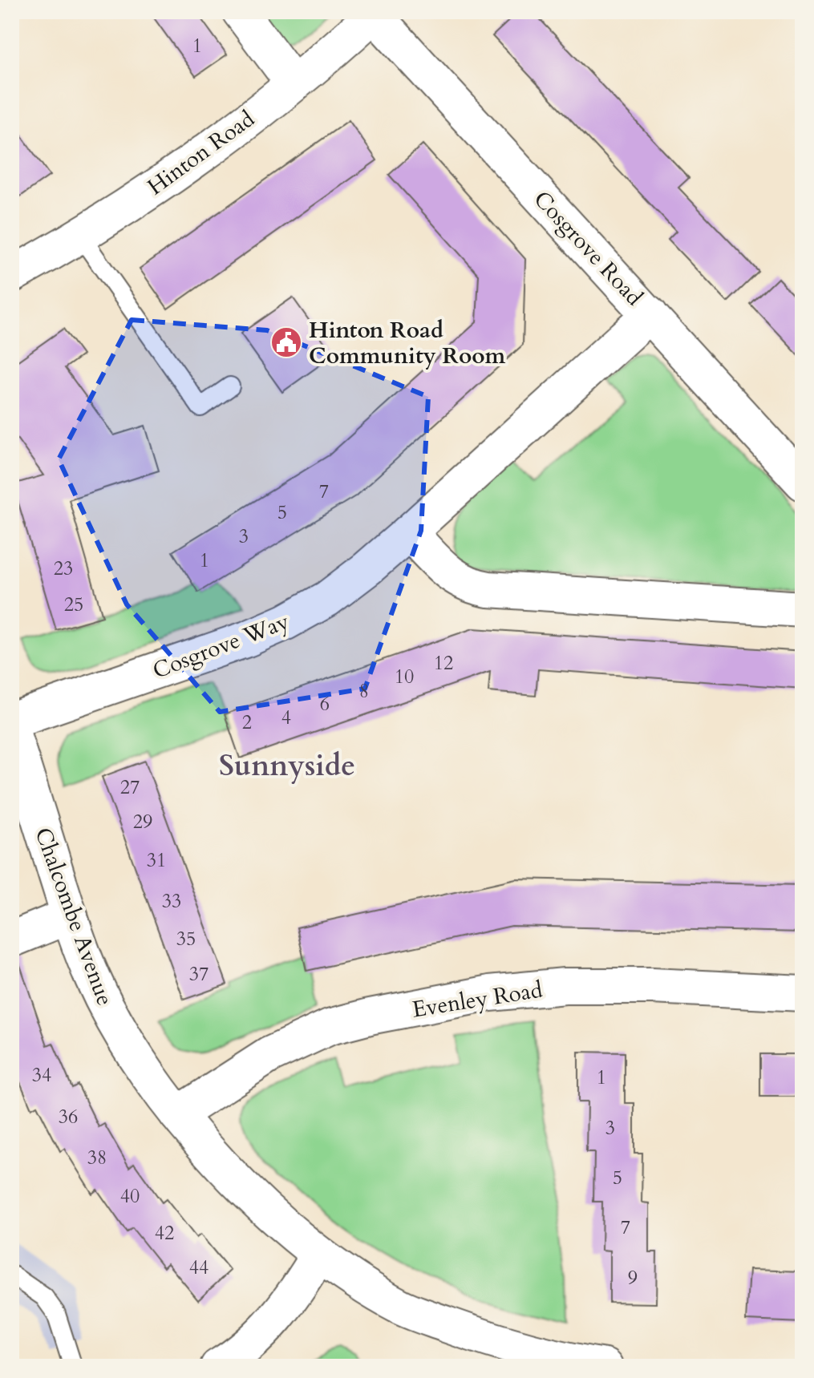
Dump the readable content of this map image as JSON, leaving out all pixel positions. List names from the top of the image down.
{
  "streets": {
    "street": [
      "Hinton Road",
      "Cosgrove Road",
      "Cosgrove Way",
      "Chalcombe Avenue",
      "Evenley Road"
    ]
  },
  "crossings": [
    ["Hinton Road", "Cosgrove Road"],
    ["Cosgrove Road", "Cosgrove Way"],
    ["Chalcombe Avenue", "Evenley Road"]
  ],
  "districts": ["Sunnyside"],
  "places": {
    "public building": ["Hinton Road Community Room"]
  },
  "house_numbers": [
    "1",
    "7",
    "5",
    "3",
    "1",
    "23",
    "25",
    "12",
    "10",
    "8",
    "6",
    "4",
    "2",
    "27",
    "29",
    "31",
    "33",
    "35",
    "37",
    "34",
    "1",
    "36",
    "3",
    "38",
    "5",
    "40",
    "7",
    "42",
    "44",
    "9"
  ]
}
